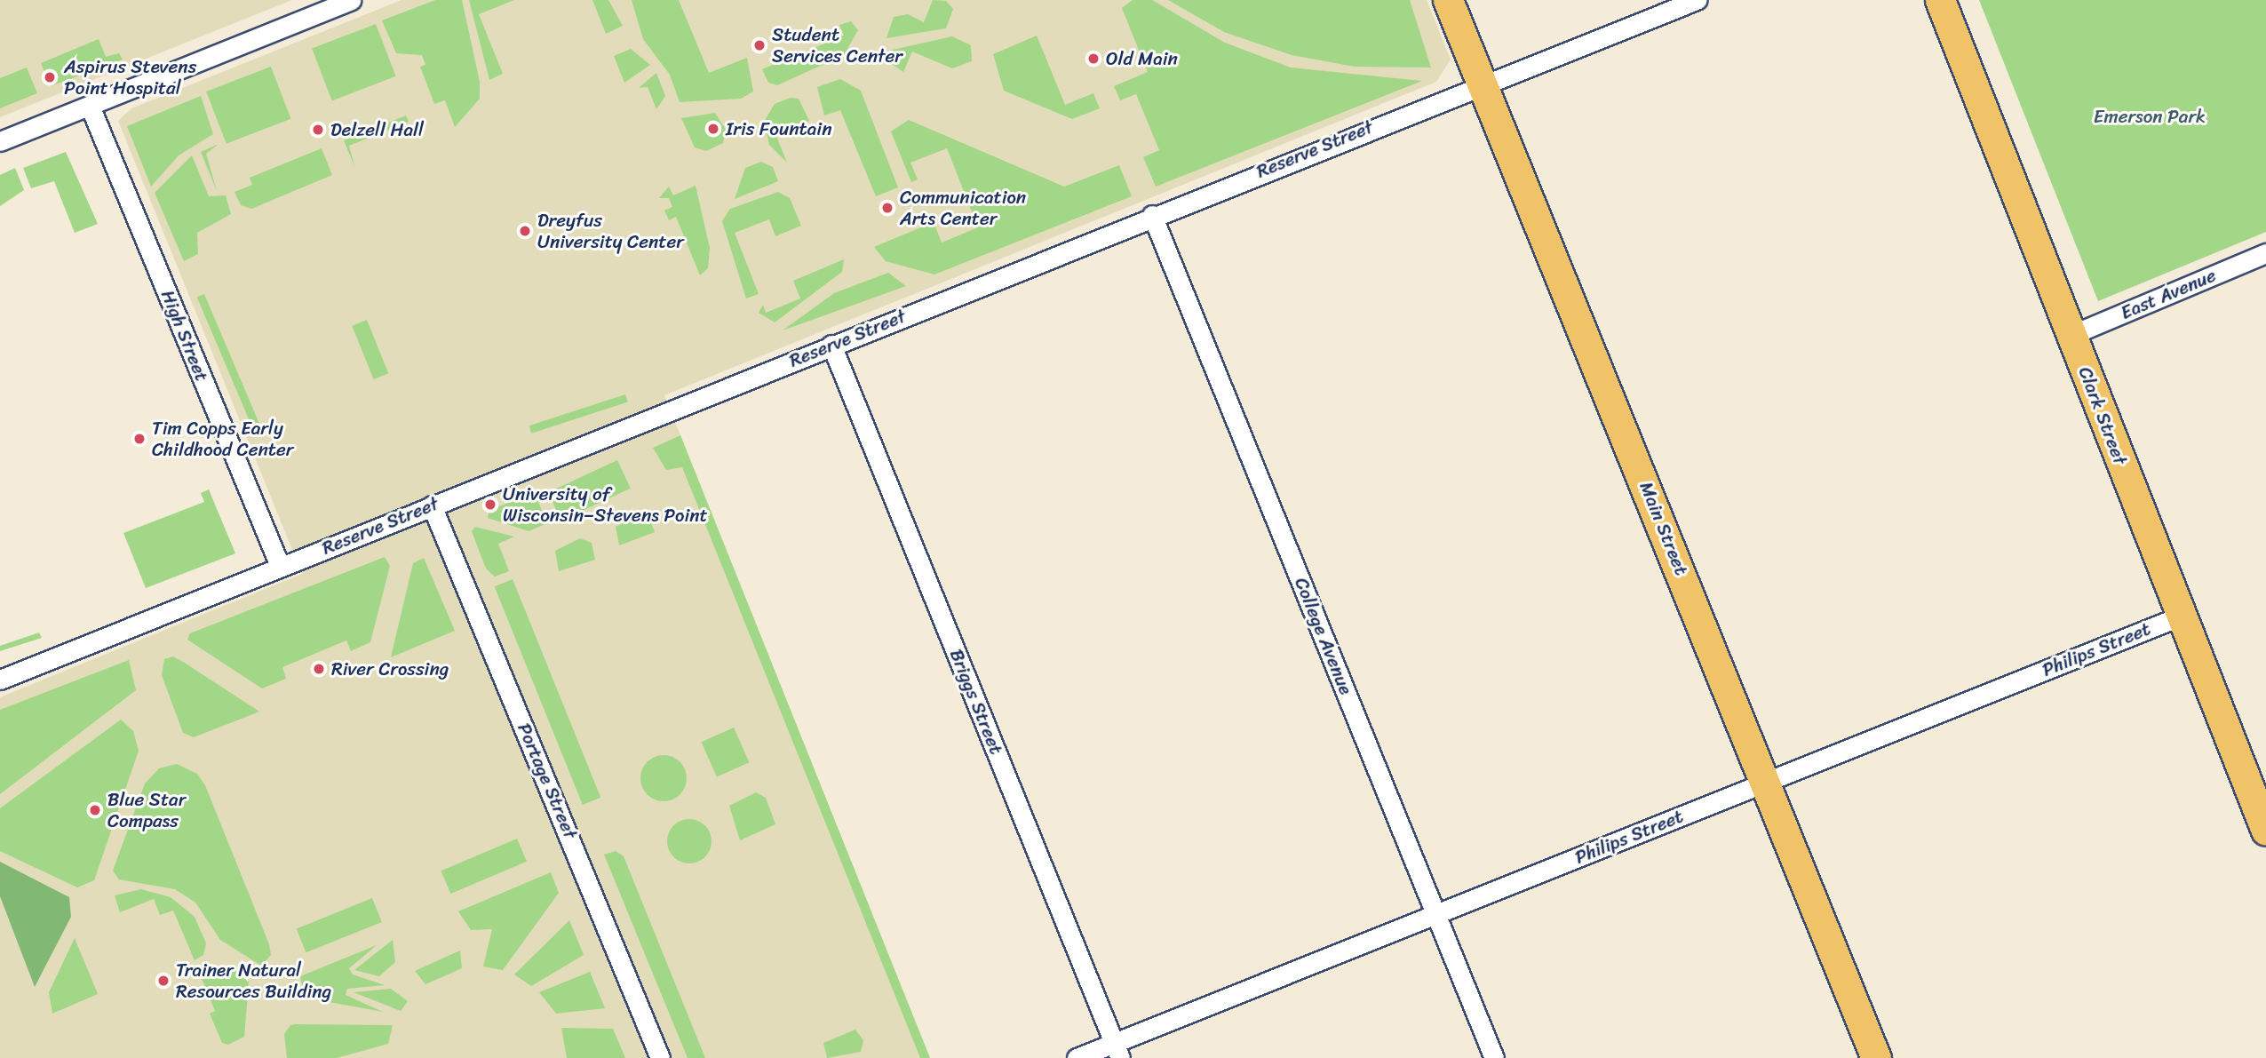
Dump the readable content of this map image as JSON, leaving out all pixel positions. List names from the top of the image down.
{
  "streets": {
    "main road": ["Clark Street", "Main Street"],
    "street": [
      "Reserve Street",
      "East Avenue",
      "High Street",
      "College Avenue",
      "Philips Street",
      "Briggs Street",
      "Portage Street"
    ]
  },
  "crossings": [
    ["Reserve Street", "High Street"],
    ["Reserve Street", "Main Street"],
    ["Reserve Street", "College Avenue"],
    ["Reserve Street", "Briggs Street"],
    ["Reserve Street", "Portage Street"],
    ["East Avenue", "Clark Street"],
    ["Clark Street", "Philips Street"],
    ["Main Street", "Philips Street"],
    ["College Avenue", "Philips Street"],
    ["Philips Street", "Briggs Street"]
  ],
  "parks": ["Emerson Park"],
  "places": [
    "Student Services Center",
    "Old Main",
    "Aspirus Stevens Point Hospital",
    "Iris Fountain",
    "Delzell Hall",
    "Communication Arts Center",
    "Dreyfus University Center",
    "Tim Copps Early Childhood Center",
    "University of Wisconsin–Stevens Point",
    "River Crossing",
    "Blue Star Compass",
    "Trainer Natural Resources Building"
  ]
}
